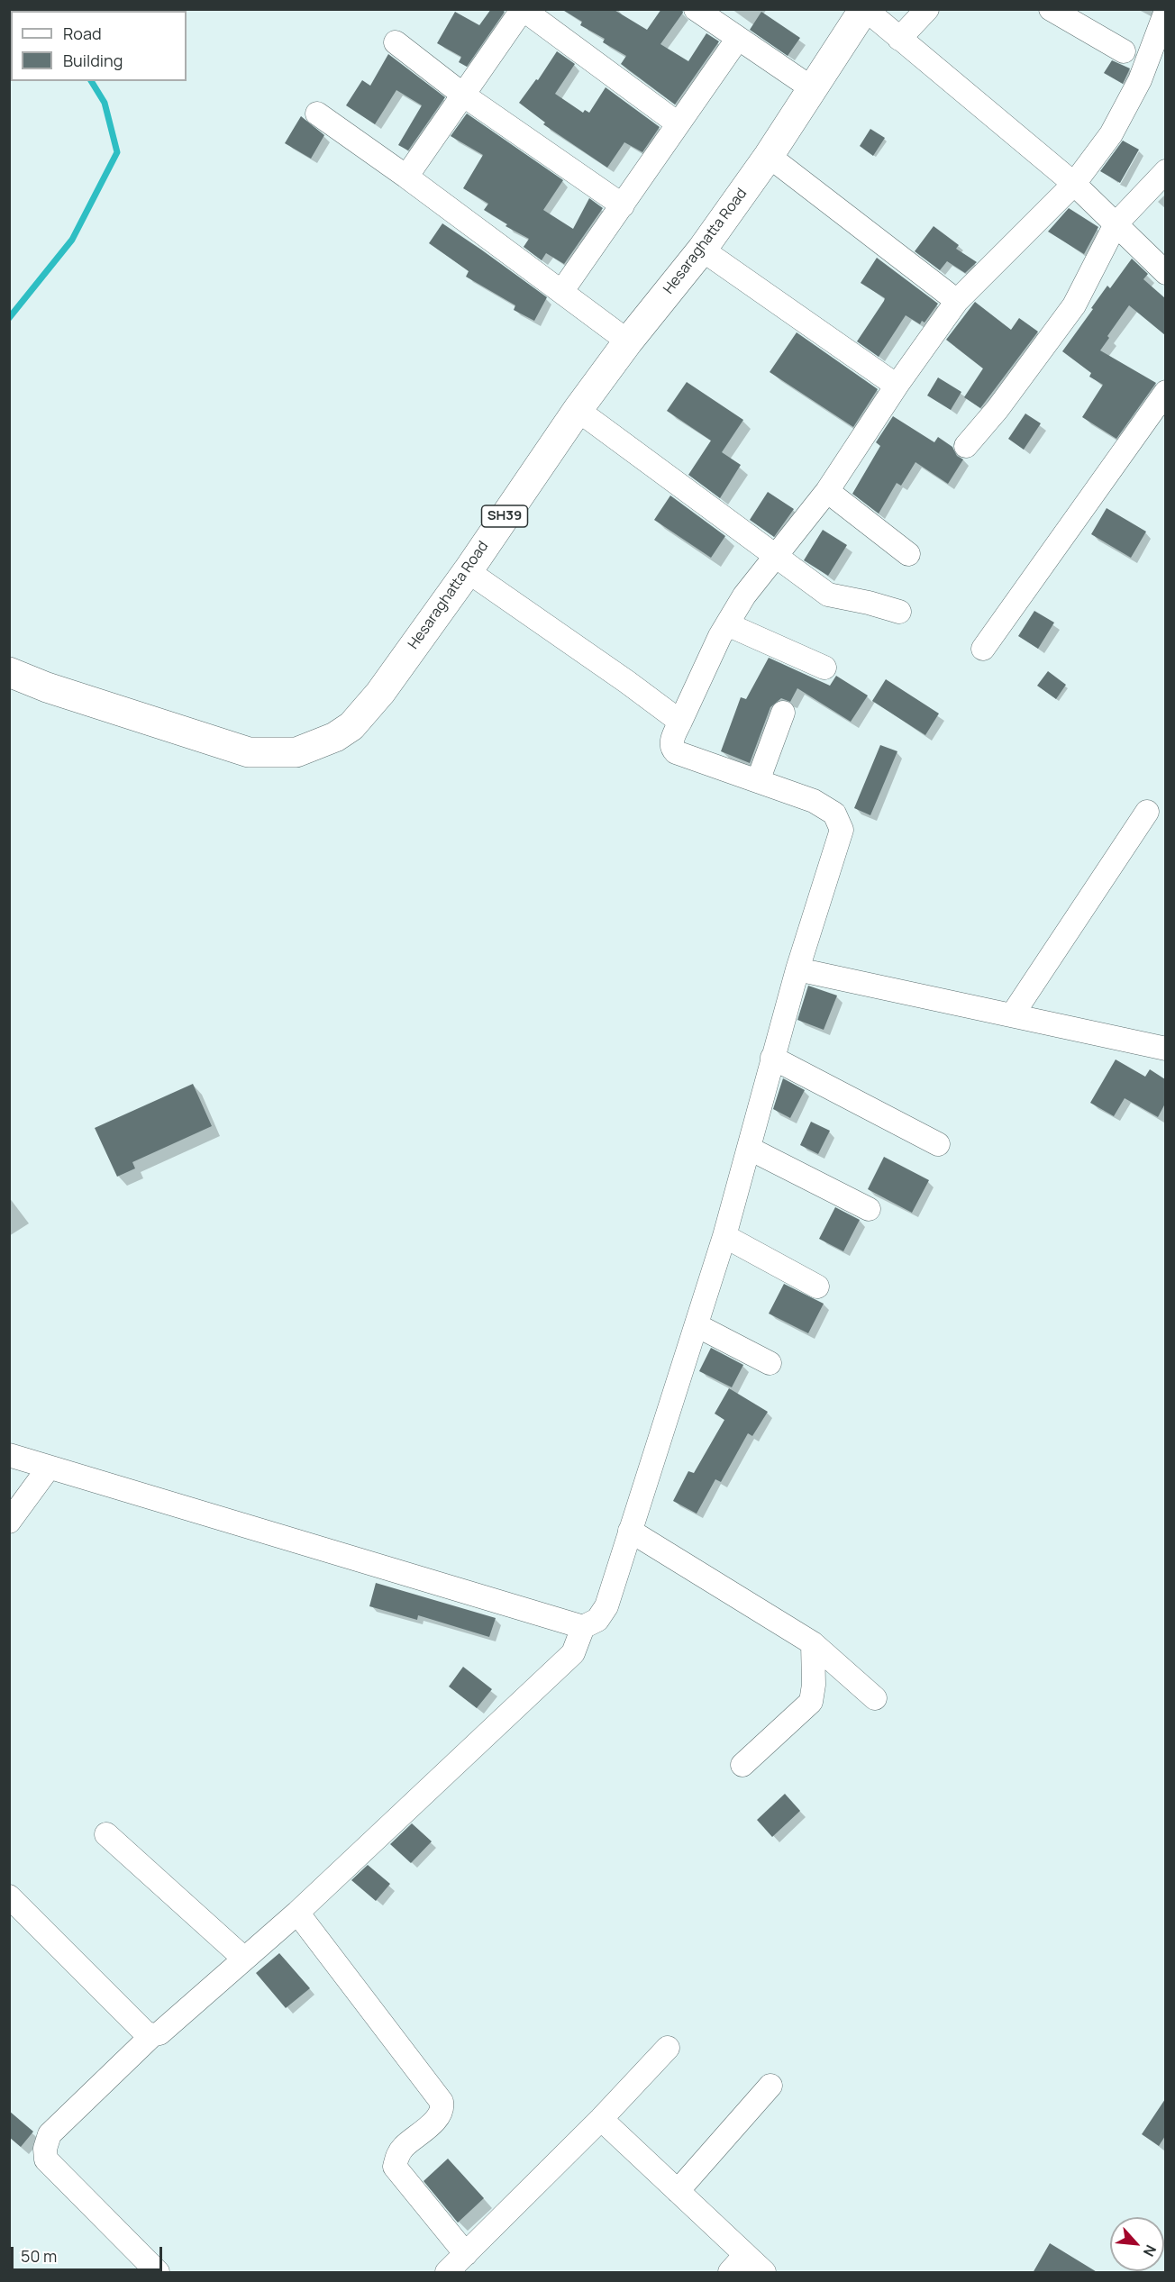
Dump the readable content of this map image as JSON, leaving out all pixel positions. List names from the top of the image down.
{
  "streets": {
    "main road": ["Hesaraghatta Road", "SH39"]
  },
  "legend": ["Road", "Building"],
  "scale_bar": "50 m",
  "north": "bottom right"
}
